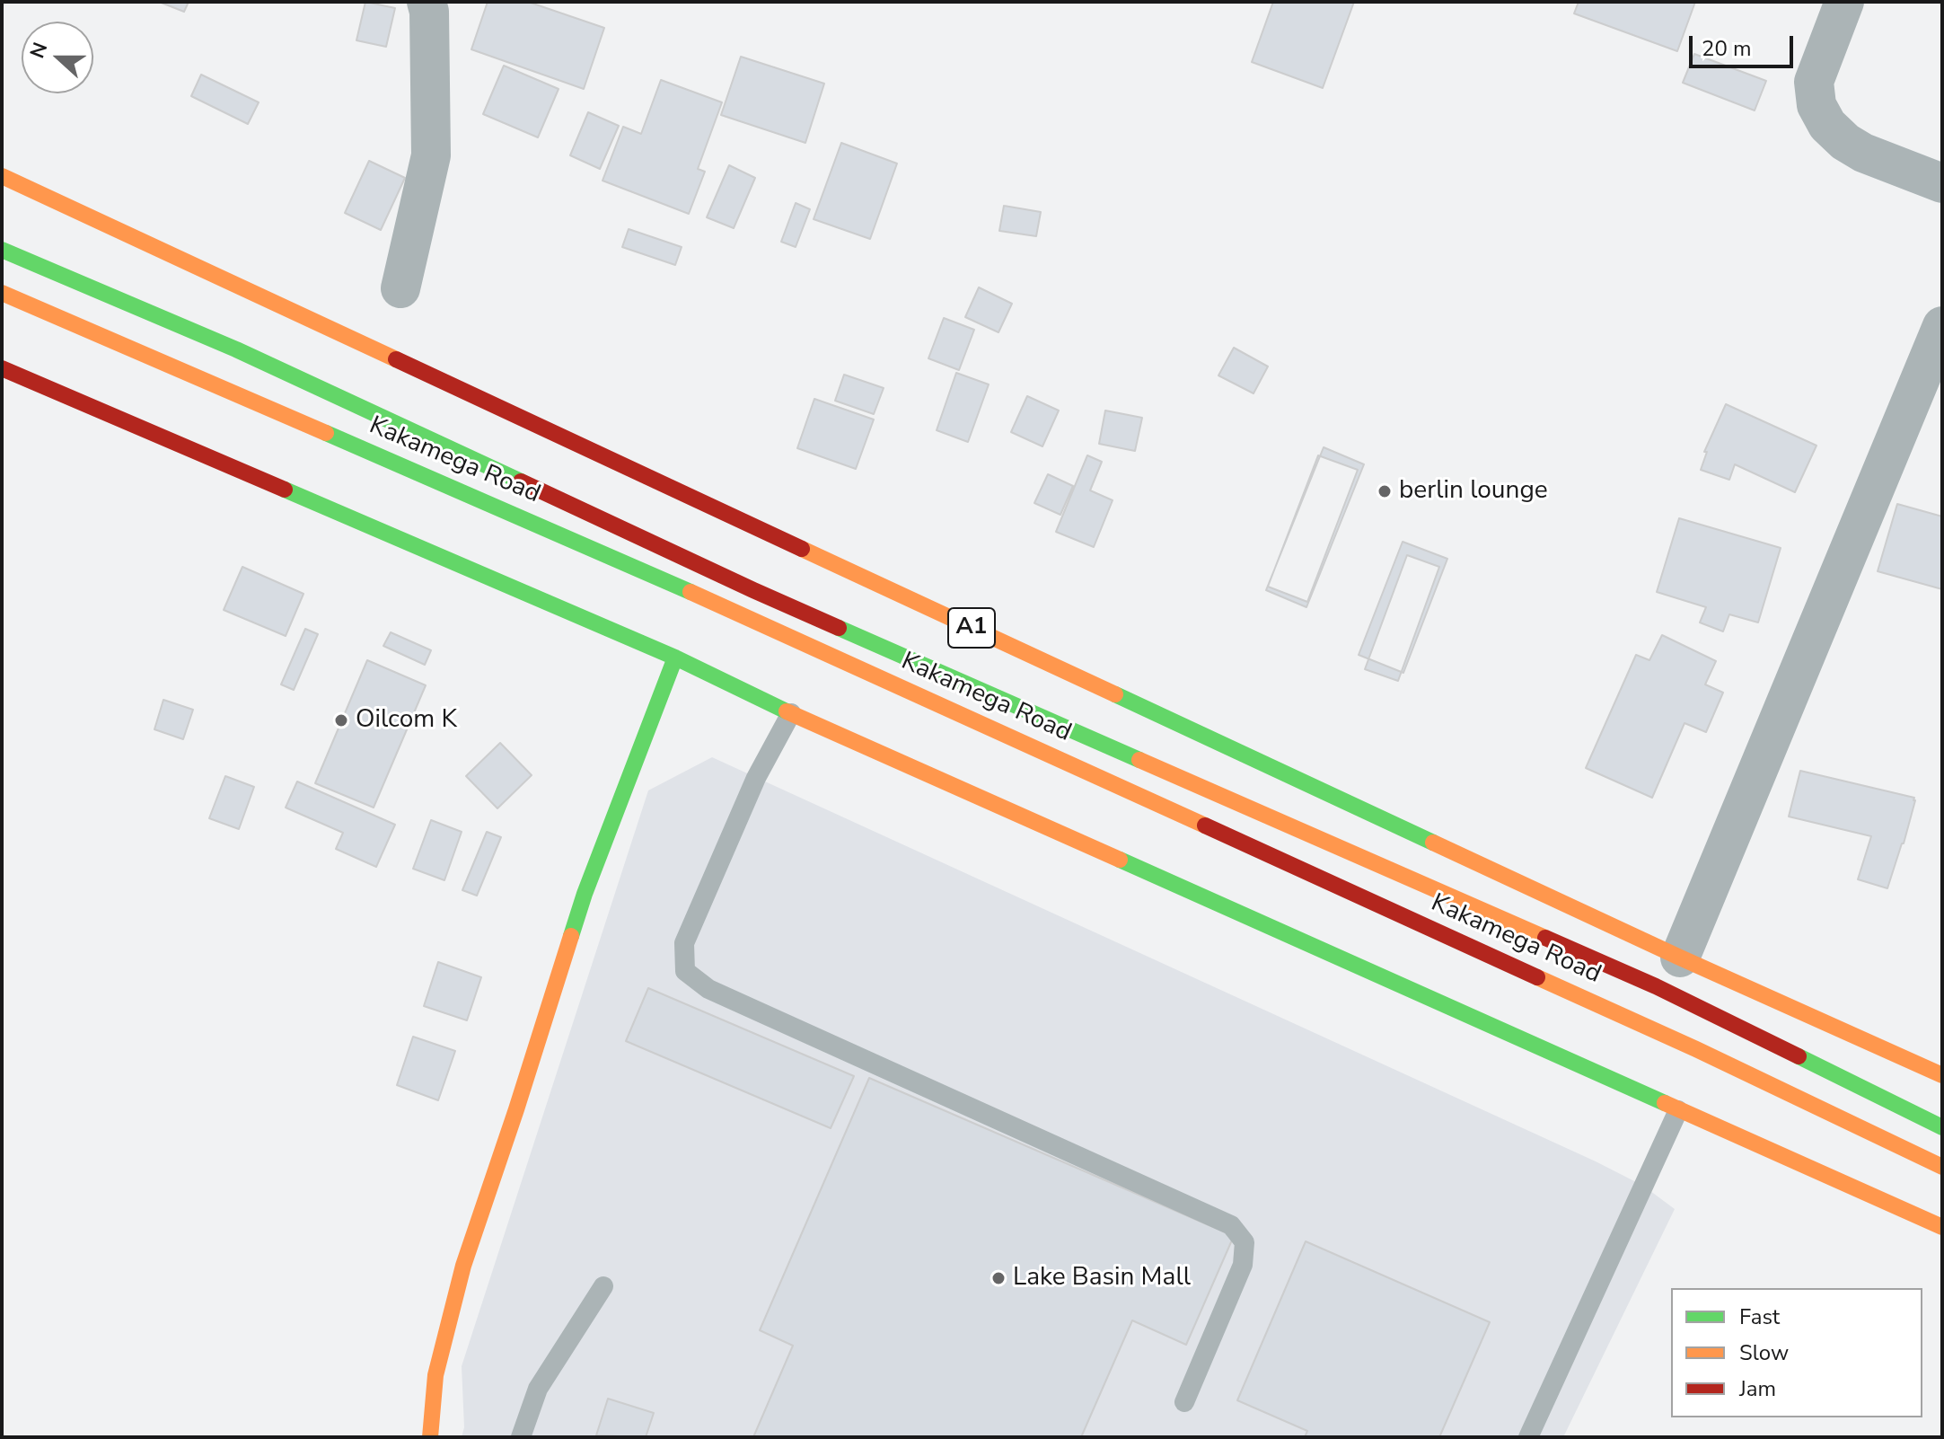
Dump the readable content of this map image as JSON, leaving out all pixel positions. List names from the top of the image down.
{
  "streets": {
    "main road": ["Kakamega Road", "A1"]
  },
  "places": ["berlin lounge", "Oilcom K", "Lake Basin Mall"],
  "legend": ["Fast", "Slow", "Jam"],
  "scale_bar": "20 m",
  "north": "left"
}
